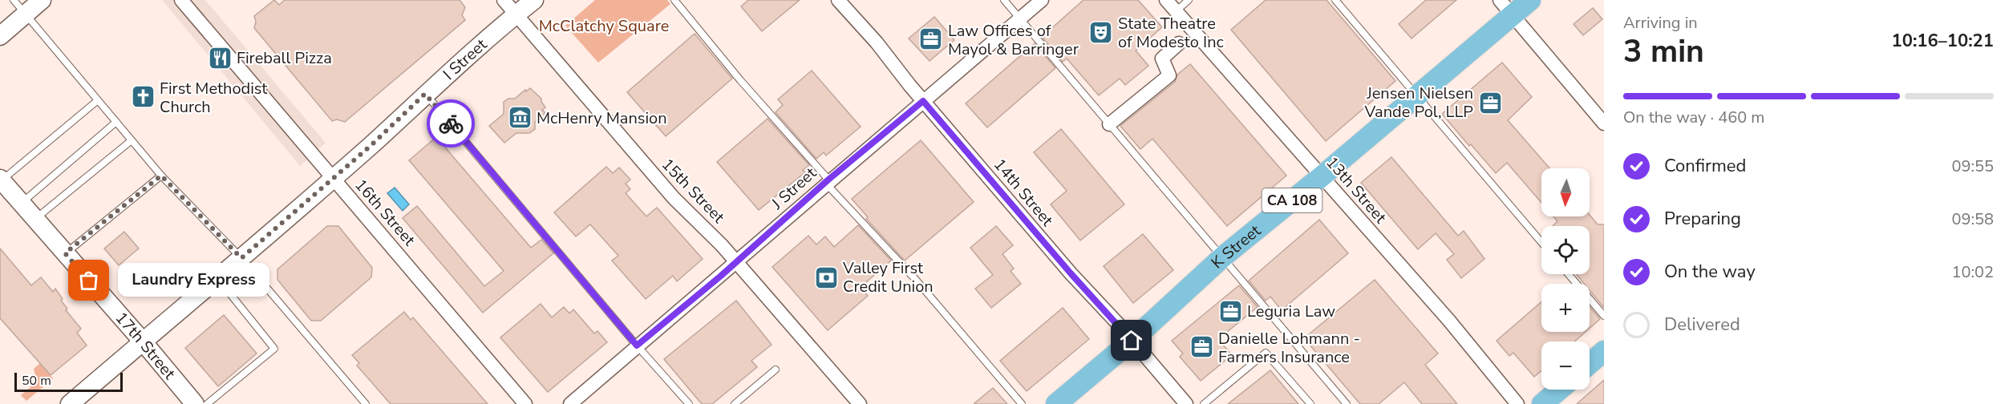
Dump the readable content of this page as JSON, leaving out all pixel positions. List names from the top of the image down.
{
  "streets": {
    "main road": ["CA 108", "K Street"],
    "street": [
      "I Street",
      "J Street",
      "13th Street",
      "15th Street",
      "14th Street",
      "16th Street",
      "17th Street"
    ]
  },
  "crossings": [
    ["I Street", "15th Street"],
    ["I Street", "16th Street"],
    ["I Street", "17th Street"],
    ["J Street", "15th Street"],
    ["J Street", "14th Street"],
    ["13th Street", "K Street"],
    ["14th Street", "K Street"]
  ],
  "parks": ["McClatchy Square"],
  "places": {
    "theatre": ["State Theatre of Modesto Inc"],
    "office": [
      "Law Offices of Mayol & Barringer",
      "Jensen Nielsen Vande Pol, LLP",
      "Leguria Law",
      "Danielle Lohmann - Farmers Insurance"
    ],
    "restaurant": ["Fireball Pizza"],
    "church": ["First Methodist Church"],
    "museum": ["McHenry Mansion"],
    "bank": ["Valley First Credit Union"],
    "other": ["Laundry Express"]
  },
  "scale_bar": "50 m",
  "north": "bottom",
  "page": {
    "heading": ["3 min", "Arriving in", "10:16–10:21"],
    "bar": "On the way · 460 m",
    "list": [
      ["Confirmed", "09:55"],
      ["Preparing", "09:58"],
      ["On the way", "10:02"],
      "Delivered"
    ],
    "map_buttons": ["+", "−"],
    "bubble": "Laundry Express",
    "scale": "50 m"
  }
}
